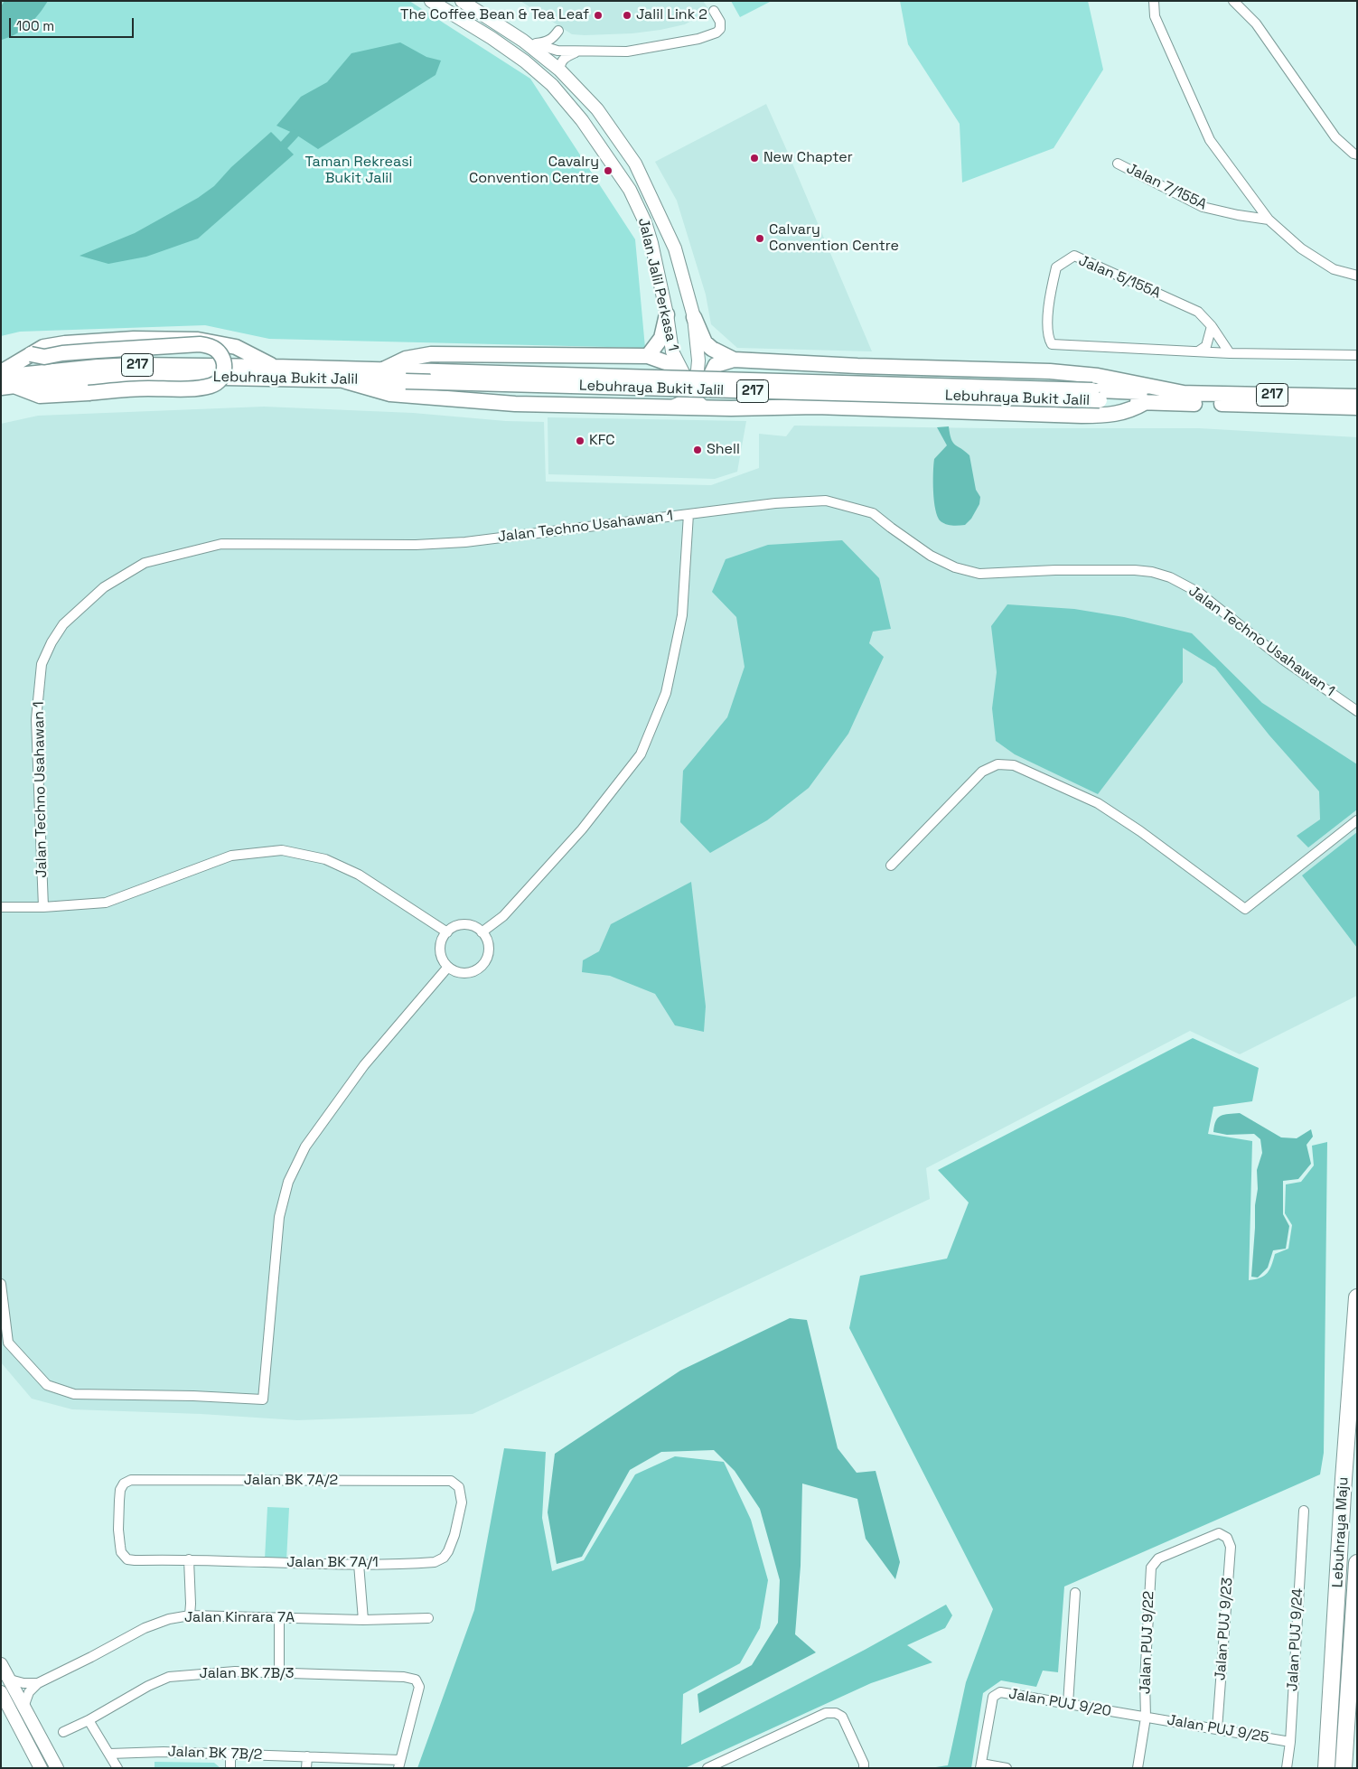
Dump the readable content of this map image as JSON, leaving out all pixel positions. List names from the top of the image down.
{
  "streets": {
    "highway": ["217", "Lebuhraya Bukit Jalil", "Lebuhraya Maju"],
    "main road": ["Jalan Jalil Perkasa 1"],
    "street": [
      "Jalan 7/155A",
      "Jalan 5/155A",
      "Jalan Techno Usahawan 1",
      "Jalan BK 7A/2",
      "Jalan BK 7A/1",
      "Jalan Kinrara 7A",
      "Jalan PUJ 9/23",
      "Jalan PUJ 9/24",
      "Jalan PUJ 9/22",
      "Jalan BK 7B/3",
      "Jalan PUJ 9/20",
      "Jalan PUJ 9/25",
      "Jalan BK 7B/2"
    ]
  },
  "crossings": [
    ["Jalan BK 7A/2", "Jalan BK 7A/1"],
    ["Jalan PUJ 9/23", "Jalan PUJ 9/22"],
    ["Jalan PUJ 9/23", "Jalan PUJ 9/25"],
    ["Jalan PUJ 9/24", "Jalan PUJ 9/25"],
    ["Jalan PUJ 9/22", "Jalan PUJ 9/20"],
    ["Jalan PUJ 9/22", "Jalan PUJ 9/25"],
    ["Jalan BK 7B/3", "Jalan BK 7B/2"],
    ["Jalan PUJ 9/20", "Jalan PUJ 9/25"]
  ],
  "parks": ["Taman Rekreasi Bukit Jalil"],
  "places": [
    "The Coffee Bean & Tea Leaf",
    "Jalil Link 2",
    "New Chapter",
    "Cavalry Convention Centre",
    "Calvary Convention Centre",
    "KFC",
    "Shell"
  ],
  "scale_bar": "100 m"
}
